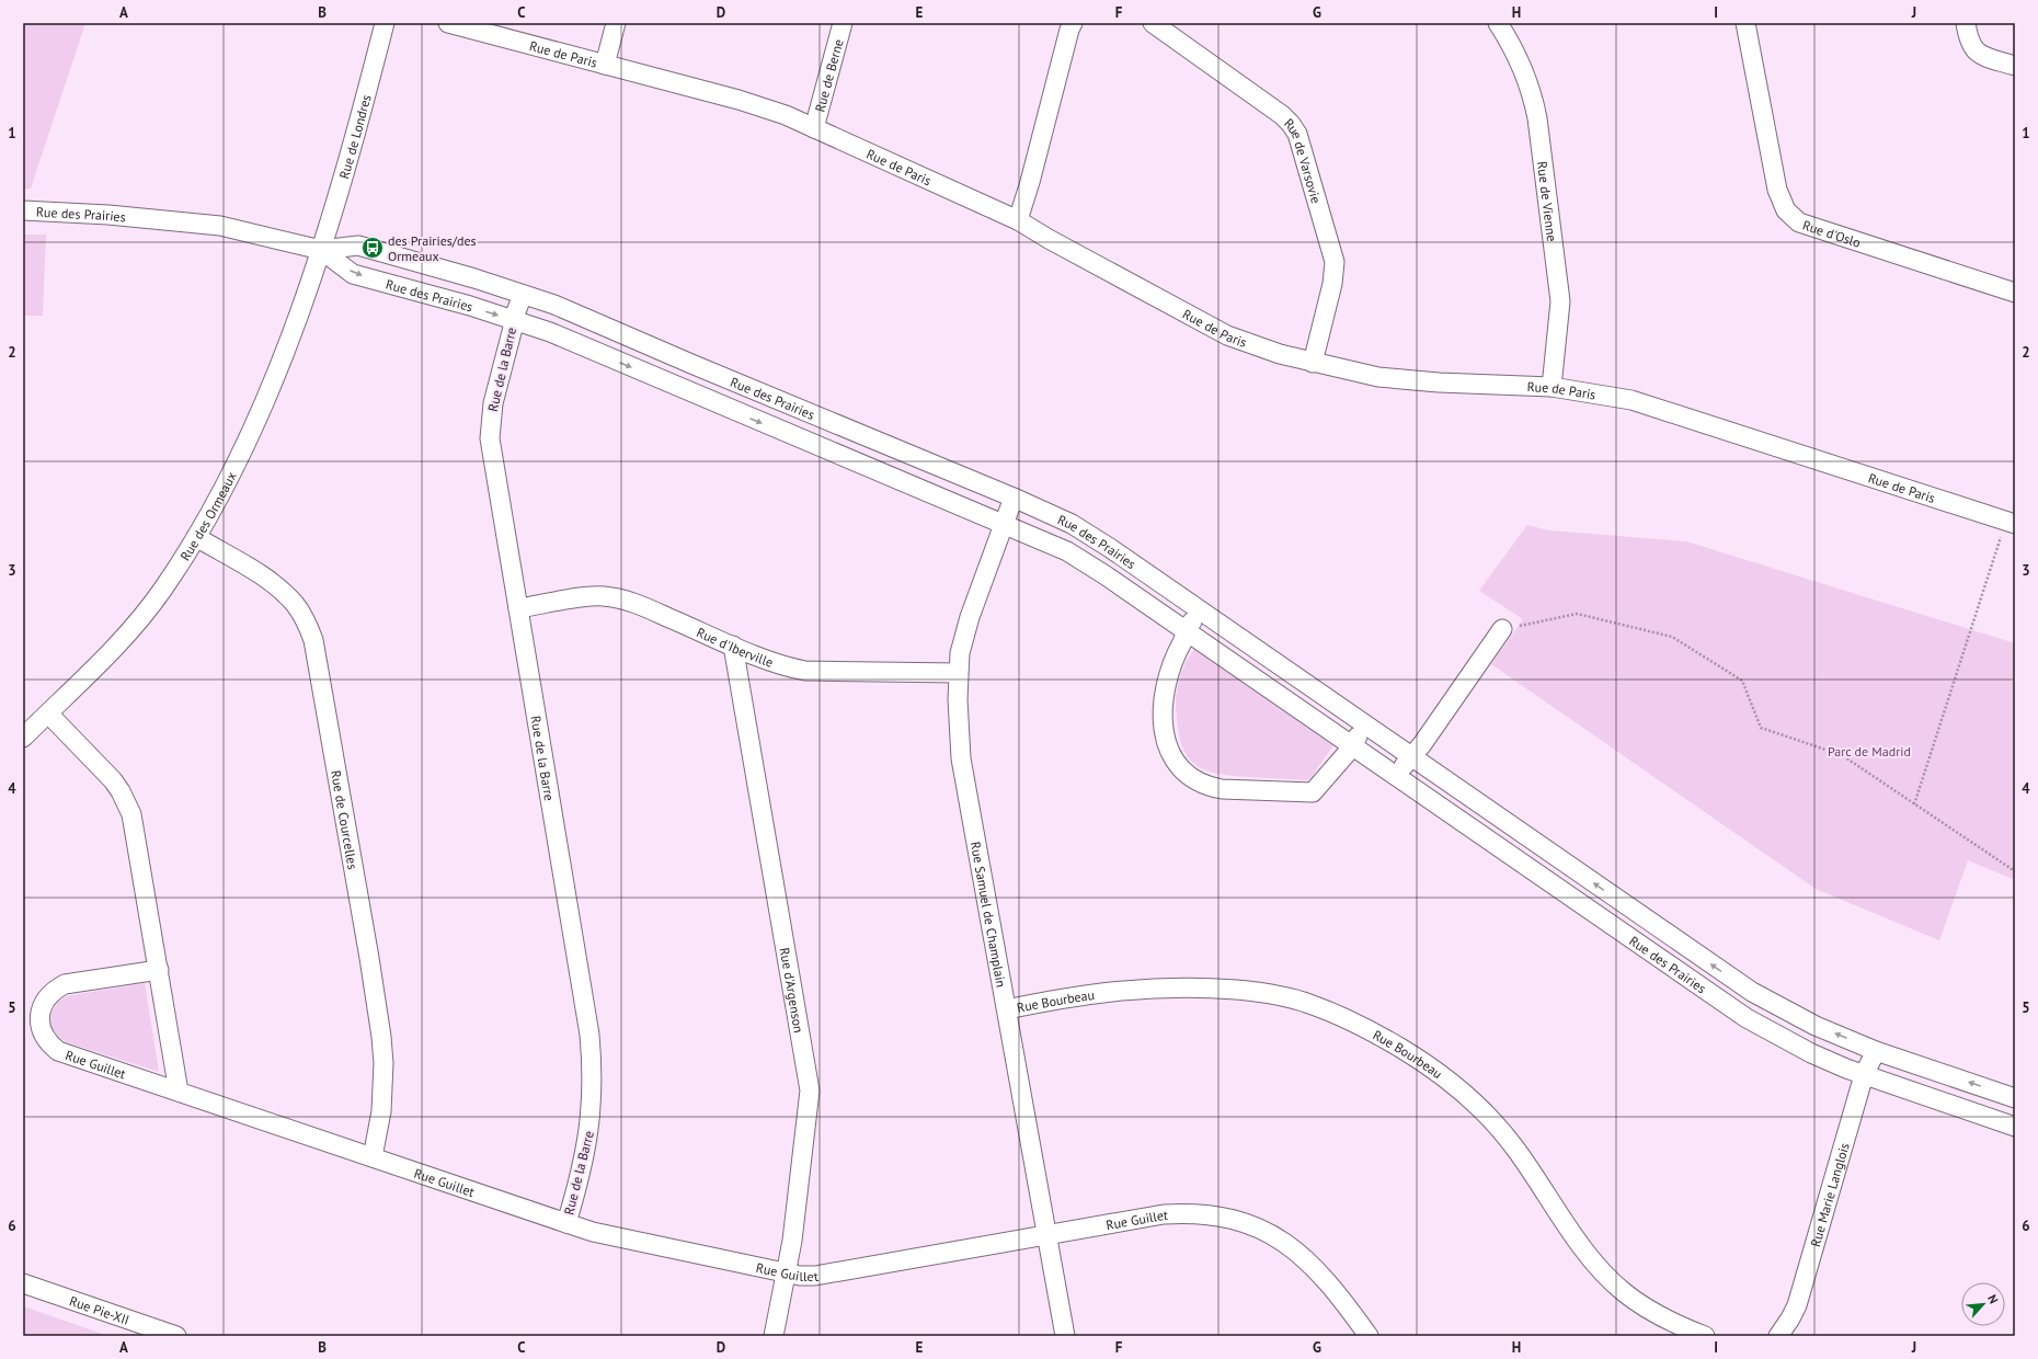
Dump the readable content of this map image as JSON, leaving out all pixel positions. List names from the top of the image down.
{
  "streets": {
    "street": [
      "Rue de Paris",
      "Rue de Berne",
      "Rue de Londres",
      "Rue de Varsovie",
      "Rue de Vienne",
      "Rue des Prairies",
      "Rue d'Oslo",
      "Rue de la Barre",
      "Rue des Ormeaux",
      "Rue d'Iberville",
      "Rue de Courcelles",
      "Rue Samuel de Champlain",
      "Rue d'Argenson",
      "Rue Bourbeau",
      "Rue Guillet",
      "Rue Marie Langlois",
      "Rue Pie-XII"
    ]
  },
  "crossings": [
    ["Rue de Paris", "Rue de Berne"],
    ["Rue de Paris", "Rue de Varsovie"],
    ["Rue de Paris", "Rue de Vienne"],
    ["Rue de Londres", "Rue des Prairies"],
    ["Rue de Londres", "Rue des Ormeaux"],
    ["Rue des Prairies", "Rue de la Barre"],
    ["Rue des Prairies", "Rue des Ormeaux"],
    ["Rue des Prairies", "Rue Samuel de Champlain"],
    ["Rue des Prairies", "Rue Marie Langlois"],
    ["Rue de la Barre", "Rue d'Iberville"],
    ["Rue de la Barre", "Rue Guillet"],
    ["Rue des Ormeaux", "Rue de Courcelles"],
    ["Rue d'Iberville", "Rue Samuel de Champlain"],
    ["Rue d'Iberville", "Rue d'Argenson"],
    ["Rue de Courcelles", "Rue Guillet"],
    ["Rue Samuel de Champlain", "Rue Bourbeau"],
    ["Rue Samuel de Champlain", "Rue Guillet"],
    ["Rue d'Argenson", "Rue Guillet"]
  ],
  "parks": ["Parc de Madrid"],
  "places": {
    "bus stop": ["des Prairies/des Ormeaux"]
  },
  "north": "top right",
  "grid": {
    "columns": [
      "A",
      "B",
      "C",
      "D",
      "E",
      "F",
      "G",
      "H",
      "I",
      "J"
    ],
    "rows": [
      "1",
      "2",
      "3",
      "4",
      "5",
      "6"
    ]
  }
}
